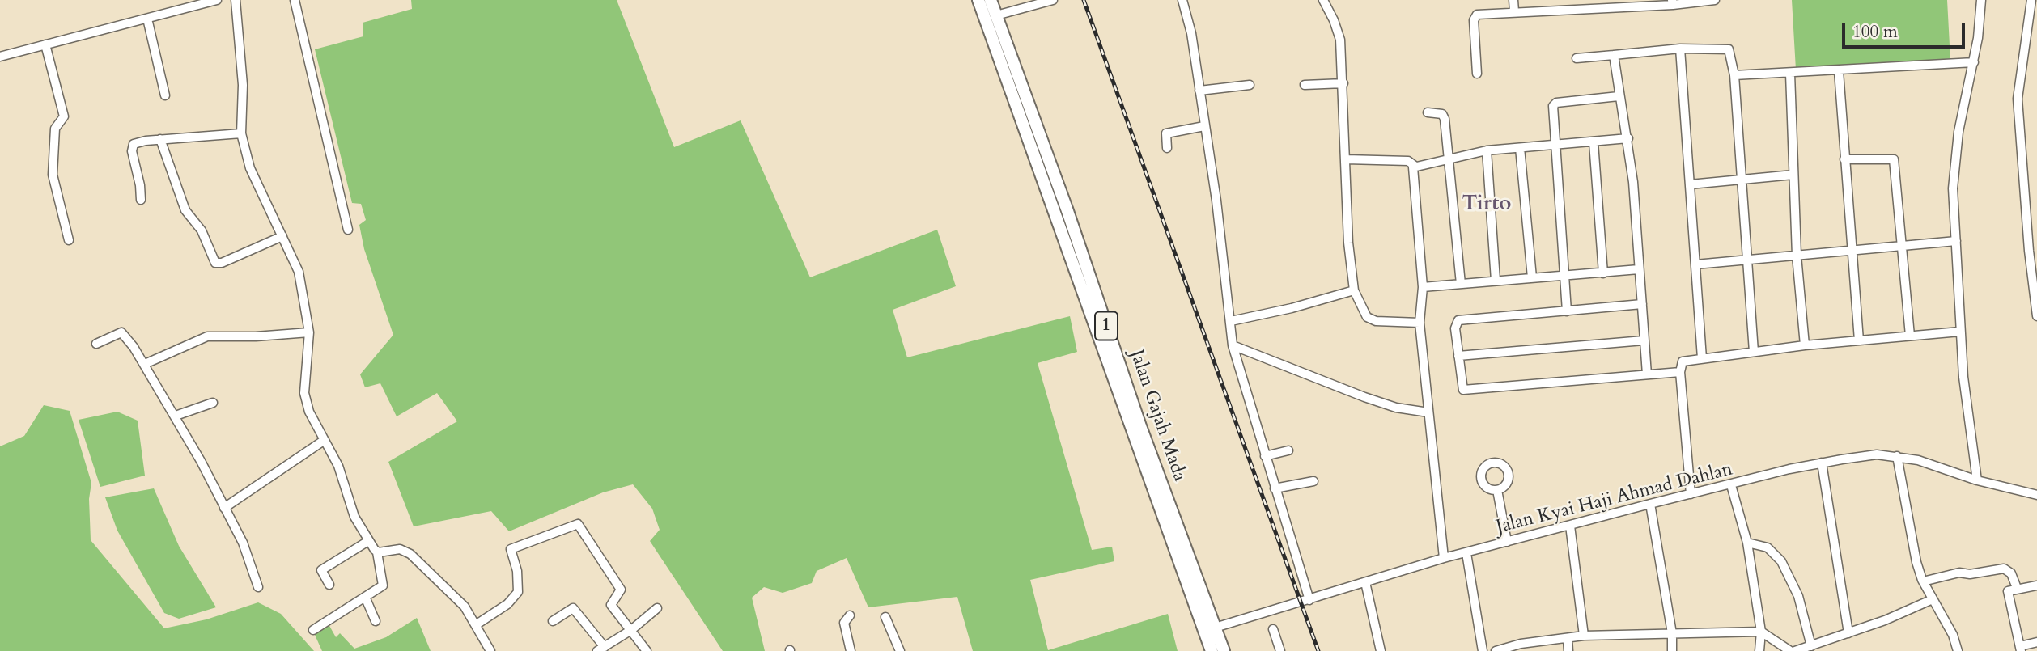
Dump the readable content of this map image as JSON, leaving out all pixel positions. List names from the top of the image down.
{
  "streets": {
    "highway": ["1", "Jalan Gajah Mada"],
    "street": ["Jalan Kyai Haji Ahmad Dahlan"]
  },
  "crossings": [
    ["Jalan Gajah Mada", "Jalan Kyai Haji Ahmad Dahlan"]
  ],
  "districts": ["Tirto"],
  "scale_bar": "100 m"
}
